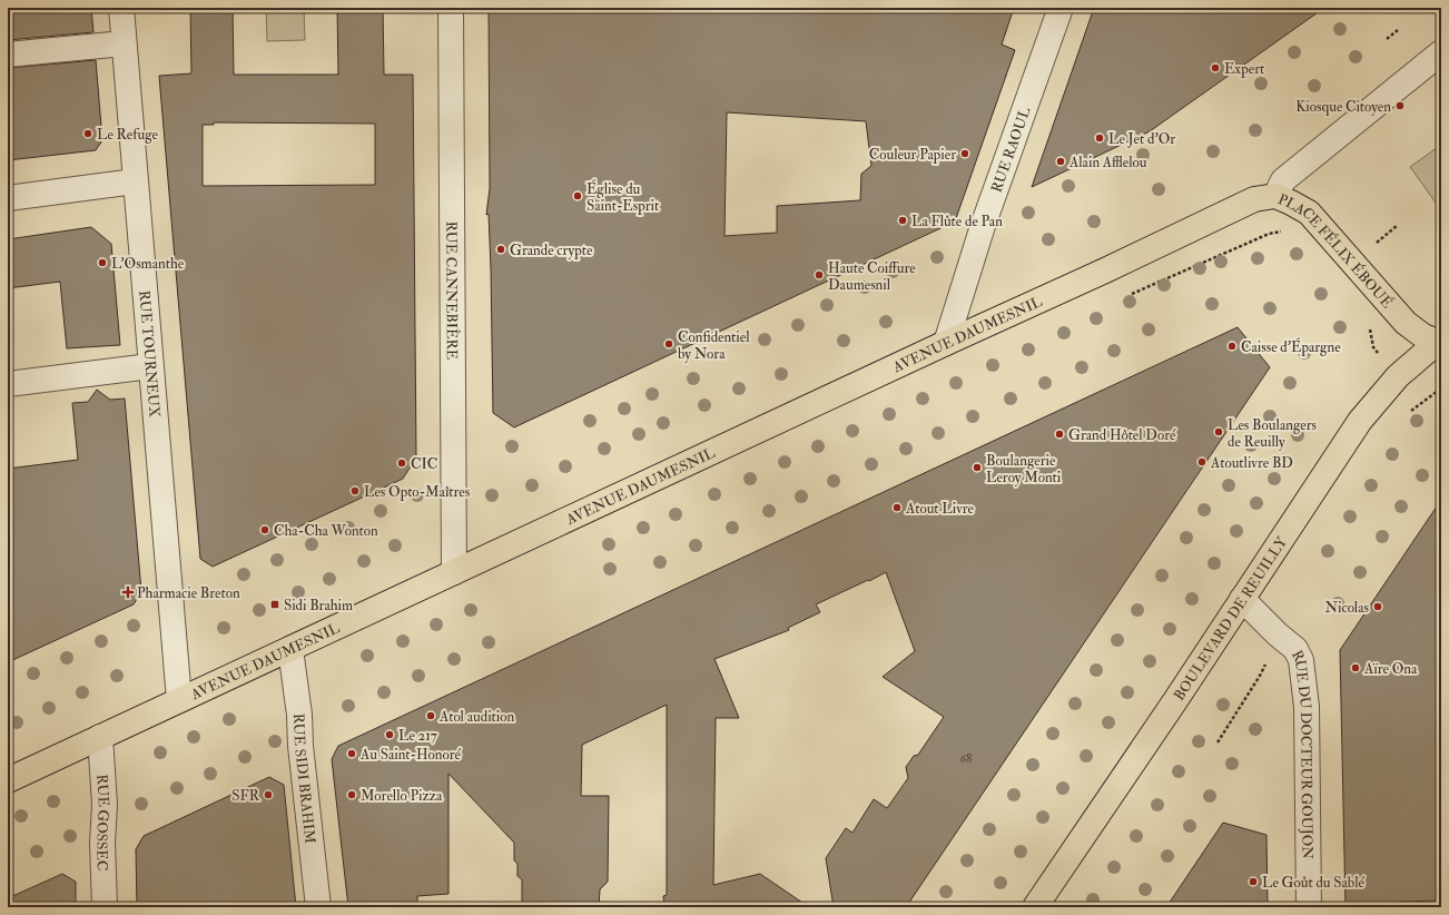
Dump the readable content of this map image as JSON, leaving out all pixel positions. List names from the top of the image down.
{
  "streets": {
    "main road": ["PLACE FÉLIX ÉBOUÉ", "AVENUE DAUMESNIL", "BOULEVARD DE REUILLY"],
    "street": [
      "RUE RAOUL",
      "RUE CANNEBIÈRE",
      "RUE TOURNEUX",
      "RUE DU DOCTEUR GOUJON",
      "RUE SIDI BRAHIM",
      "RUE GOSSEC"
    ]
  },
  "crossings": [
    ["RUE RAOUL", "AVENUE DAUMESNIL"],
    ["PLACE FÉLIX ÉBOUÉ", "AVENUE DAUMESNIL"],
    ["PLACE FÉLIX ÉBOUÉ", "BOULEVARD DE REUILLY"],
    ["RUE CANNEBIÈRE", "AVENUE DAUMESNIL"],
    ["AVENUE DAUMESNIL", "RUE TOURNEUX"],
    ["AVENUE DAUMESNIL", "RUE SIDI BRAHIM"],
    ["AVENUE DAUMESNIL", "RUE GOSSEC"],
    ["BOULEVARD DE REUILLY", "RUE DU DOCTEUR GOUJON"]
  ],
  "places": {
    "other": [
      "Expert",
      "Kiosque Citoyen",
      "Le Refuge",
      "Le Jet d'Or",
      "Couleur Papier",
      "Alain Afflelou",
      "Église du Saint-Esprit",
      "La Flûte de Pan",
      "Grande crypte",
      "L'Osmanthe",
      "Haute Coiffure Daumesnil",
      "Confidentiel by Nora",
      "Caisse d'Épargne",
      "Les Boulangers de Reuilly",
      "Grand Hôtel Doré",
      "Atoutlivre BD",
      "CIC",
      "Boulangerie Leroy Monti",
      "Les Opto-Maîtres",
      "Atout Livre",
      "Cha-Cha Wonton",
      "Nicolas",
      "Aïre Ona",
      "Atol audition",
      "Le 217",
      "Au Saint-Honoré",
      "SFR",
      "Morello Pizza",
      "Le Goût du Sablé"
    ],
    "health": ["Pharmacie Breton"],
    "transit": ["Sidi Brahim"]
  },
  "house_numbers": ["68"]
}
